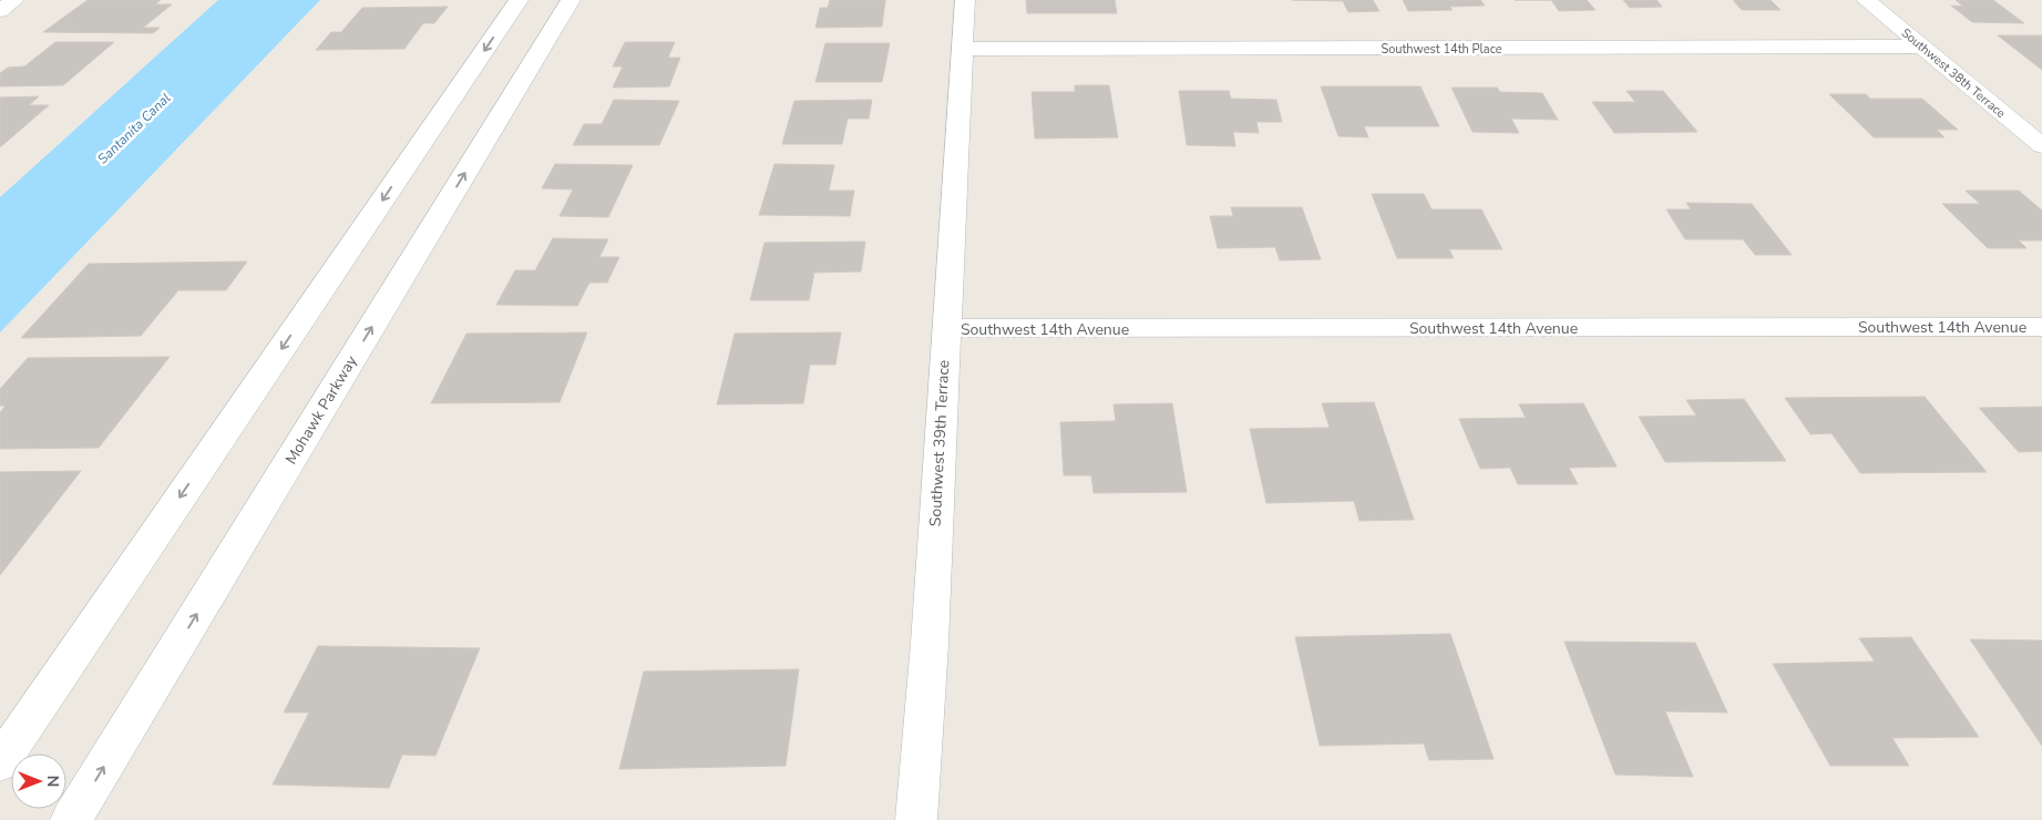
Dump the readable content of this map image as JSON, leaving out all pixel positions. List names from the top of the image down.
{
  "streets": {
    "street": [
      "Southwest 14th Place",
      "Southwest 38th Terrace",
      "Southwest 14th Avenue",
      "Mohawk Parkway",
      "Southwest 39th Terrace"
    ]
  },
  "crossings": [
    ["Southwest 14th Place", "Southwest 38th Terrace"],
    ["Southwest 14th Place", "Southwest 39th Terrace"],
    ["Southwest 14th Avenue", "Southwest 39th Terrace"]
  ],
  "water": ["Santanita Canal"],
  "north": "right"
}
